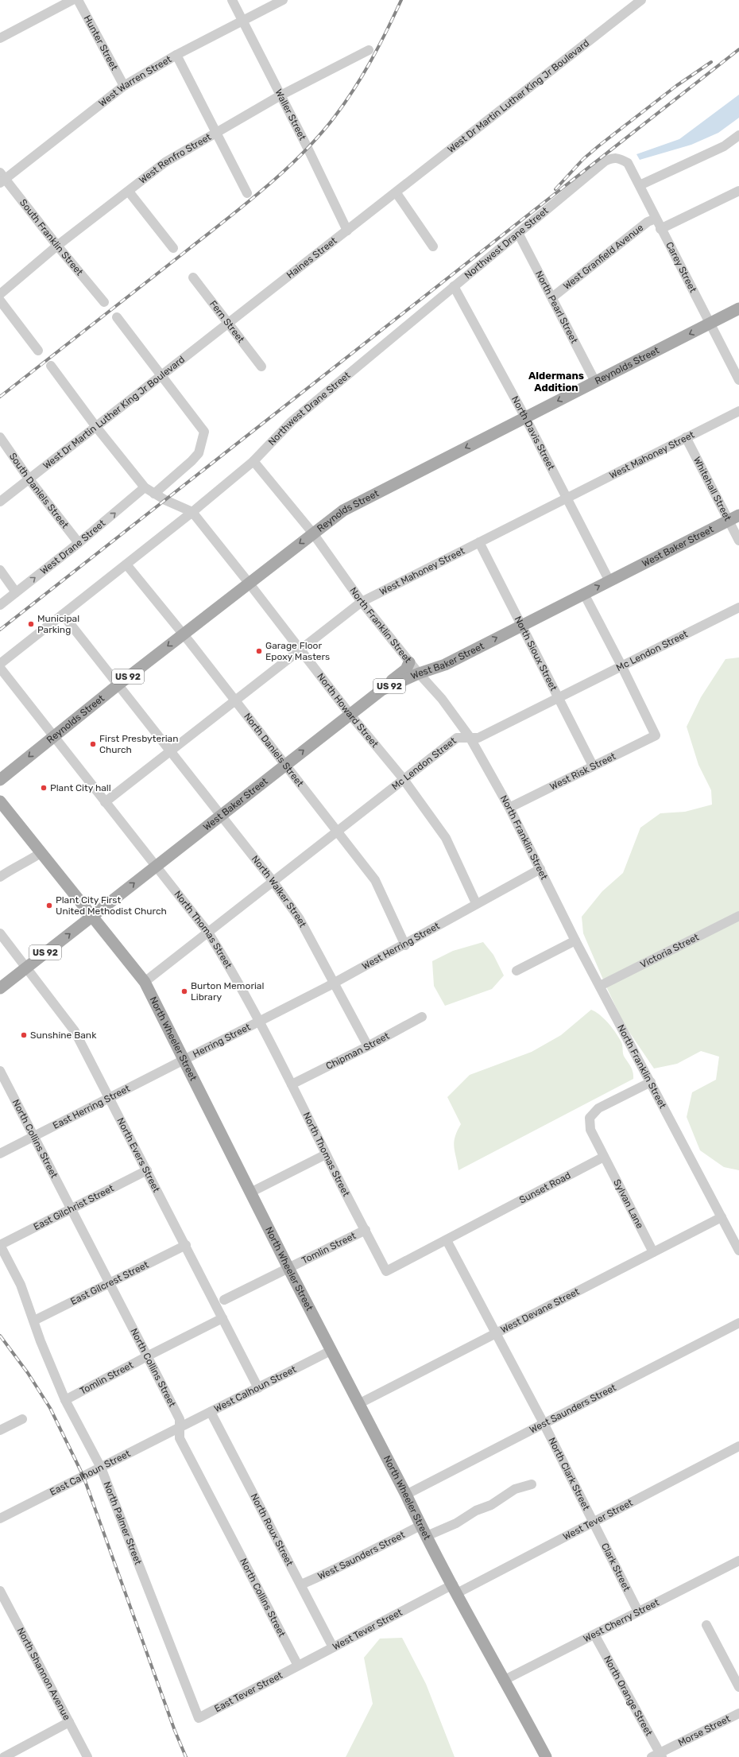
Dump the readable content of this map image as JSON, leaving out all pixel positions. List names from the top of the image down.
{
  "streets": {
    "main road": [
      "Reynolds Street",
      "West Baker Street",
      "US 92",
      "North Wheeler Street"
    ],
    "street": [
      "Hunter Street",
      "West Warren Street",
      "West Dr Martin Luther King Jr Boulevard",
      "Waller Street",
      "West Renfro Street",
      "South Franklin Street",
      "Northwest Drane Street",
      "Haines Street",
      "West Granfield Avenue",
      "Carey Street",
      "North Pearl Street",
      "Fern Street",
      "North Davis Street",
      "West Mahoney Street",
      "Whitehall Street",
      "South Daniels Street",
      "West Drane Street",
      "North Franklin Street",
      "Mc Lendon Street",
      "North Sioux Street",
      "North Howard Street",
      "North Daniels Street",
      "West Risk Street",
      "North Walker Street",
      "North Thomas Street",
      "West Herring Street",
      "Victoria Street",
      "Herring Street",
      "Chipman Street",
      "East Herring Street",
      "North Collins Street",
      "North Evers Street",
      "Sunset Road",
      "Sylvan Lane",
      "East Gilchrist Street",
      "Tomlin Street",
      "East Gilcrest Street",
      "West Devane Street",
      "West Calhoun Street",
      "West Saunders Street",
      "East Calhoun Street",
      "North Clark Street",
      "West Tever Street",
      "North Palmer Street",
      "North Roux Street",
      "Clark Street",
      "West Cherry Street",
      "North Shannon Avenue",
      "East Tever Street",
      "North Orange Street",
      "Morse Street"
    ]
  },
  "crossings": [
    ["Hunter Street", "West Warren Street"],
    ["West Warren Street", "Waller Street"],
    ["West Warren Street", "South Franklin Street"],
    ["West Dr Martin Luther King Jr Boulevard", "Haines Street"],
    ["West Dr Martin Luther King Jr Boulevard", "Fern Street"],
    ["West Dr Martin Luther King Jr Boulevard", "South Daniels Street"],
    ["Waller Street", "West Renfro Street"],
    ["Waller Street", "Haines Street"],
    ["West Renfro Street", "South Franklin Street"],
    ["Northwest Drane Street", "Carey Street"],
    ["Northwest Drane Street", "North Pearl Street"],
    ["Northwest Drane Street", "North Davis Street"],
    ["Northwest Drane Street", "North Franklin Street"],
    ["Northwest Drane Street", "North Howard Street"],
    ["Northwest Drane Street", "North Daniels Street"],
    ["Northwest Drane Street", "North Walker Street"],
    ["Haines Street", "Fern Street"],
    ["West Granfield Avenue", "Carey Street"],
    ["West Granfield Avenue", "North Pearl Street"],
    ["Carey Street", "Reynolds Street"],
    ["North Pearl Street", "Reynolds Street"],
    ["Reynolds Street", "North Davis Street"],
    ["Reynolds Street", "North Franklin Street"],
    ["Reynolds Street", "North Howard Street"],
    ["Reynolds Street", "North Daniels Street"],
    ["Reynolds Street", "North Walker Street"],
    ["Reynolds Street", "North Thomas Street"],
    ["North Davis Street", "West Mahoney Street"],
    ["North Davis Street", "West Baker Street"],
    ["West Mahoney Street", "Whitehall Street"],
    ["West Mahoney Street", "North Franklin Street"],
    ["West Mahoney Street", "North Sioux Street"],
    ["West Mahoney Street", "North Howard Street"],
    ["West Mahoney Street", "North Daniels Street"],
    ["West Mahoney Street", "North Walker Street"],
    ["West Mahoney Street", "North Thomas Street"],
    ["Whitehall Street", "West Baker Street"],
    ["South Daniels Street", "West Drane Street"],
    ["West Baker Street", "North Franklin Street"],
    ["West Baker Street", "North Sioux Street"],
    ["West Baker Street", "US 92"],
    ["West Baker Street", "North Howard Street"],
    ["West Baker Street", "North Daniels Street"],
    ["West Baker Street", "North Walker Street"],
    ["West Baker Street", "North Thomas Street"],
    ["West Baker Street", "North Wheeler Street"],
    ["North Franklin Street", "Mc Lendon Street"],
    ["North Franklin Street", "US 92"],
    ["North Franklin Street", "West Risk Street"],
    ["North Franklin Street", "West Herring Street"],
    ["North Franklin Street", "Victoria Street"],
    ["North Franklin Street", "West Devane Street"],
    ["Mc Lendon Street", "North Sioux Street"],
    ["Mc Lendon Street", "North Howard Street"],
    ["Mc Lendon Street", "North Daniels Street"],
    ["Mc Lendon Street", "West Risk Street"],
    ["Mc Lendon Street", "North Walker Street"],
    ["Mc Lendon Street", "North Thomas Street"],
    ["Mc Lendon Street", "North Wheeler Street"],
    ["North Sioux Street", "West Risk Street"],
    ["US 92", "North Wheeler Street"],
    ["US 92", "North Evers Street"],
    ["North Howard Street", "West Herring Street"],
    ["North Daniels Street", "West Herring Street"],
    ["North Walker Street", "West Herring Street"],
    ["North Walker Street", "Chipman Street"],
    ["North Thomas Street", "West Herring Street"],
    ["North Thomas Street", "Herring Street"],
    ["North Thomas Street", "Chipman Street"],
    ["North Thomas Street", "Sunset Road"],
    ["North Thomas Street", "Tomlin Street"],
    ["West Herring Street", "Herring Street"],
    ["North Wheeler Street", "Herring Street"],
    ["North Wheeler Street", "East Herring Street"],
    ["North Wheeler Street", "Tomlin Street"],
    ["North Wheeler Street", "West Devane Street"],
    ["North Wheeler Street", "West Calhoun Street"],
    ["North Wheeler Street", "West Saunders Street"],
    ["North Wheeler Street", "West Tever Street"],
    ["North Wheeler Street", "West Cherry Street"],
    ["Herring Street", "East Herring Street"],
    ["East Herring Street", "North Collins Street"],
    ["East Herring Street", "North Evers Street"],
    ["North Collins Street", "East Gilchrist Street"],
    ["North Collins Street", "Tomlin Street"],
    ["North Collins Street", "East Gilcrest Street"],
    ["North Collins Street", "West Calhoun Street"],
    ["North Collins Street", "East Calhoun Street"],
    ["North Collins Street", "West Tever Street"],
    ["North Collins Street", "East Tever Street"],
    ["North Evers Street", "East Gilchrist Street"],
    ["North Evers Street", "Tomlin Street"],
    ["North Evers Street", "East Gilcrest Street"],
    ["North Evers Street", "West Calhoun Street"],
    ["Sunset Road", "Sylvan Lane"],
    ["Sunset Road", "North Clark Street"],
    ["Sylvan Lane", "West Devane Street"],
    ["East Gilchrist Street", "North Palmer Street"],
    ["Tomlin Street", "North Palmer Street"],
    ["East Gilcrest Street", "North Palmer Street"],
    ["West Devane Street", "North Clark Street"],
    ["West Calhoun Street", "East Calhoun Street"],
    ["West Calhoun Street", "North Roux Street"],
    ["West Saunders Street", "North Clark Street"],
    ["West Saunders Street", "North Roux Street"],
    ["East Calhoun Street", "North Palmer Street"],
    ["North Clark Street", "West Tever Street"],
    ["North Clark Street", "Clark Street"],
    ["West Tever Street", "North Roux Street"],
    ["West Tever Street", "Clark Street"],
    ["West Tever Street", "East Tever Street"],
    ["North Palmer Street", "East Tever Street"],
    ["Clark Street", "West Cherry Street"],
    ["West Cherry Street", "North Orange Street"],
    ["North Orange Street", "Morse Street"]
  ],
  "one_way": ["Reynolds Street", "West Baker Street", "West Drane Street"],
  "districts": ["Aldermans Addition"],
  "places": [
    "Municipal Parking",
    "Garage Floor Epoxy Masters",
    "First Presbyterian Church",
    "Plant City hall",
    "Plant City First United Methodist Church",
    "Burton Memorial Library",
    "Sunshine Bank"
  ]
}
